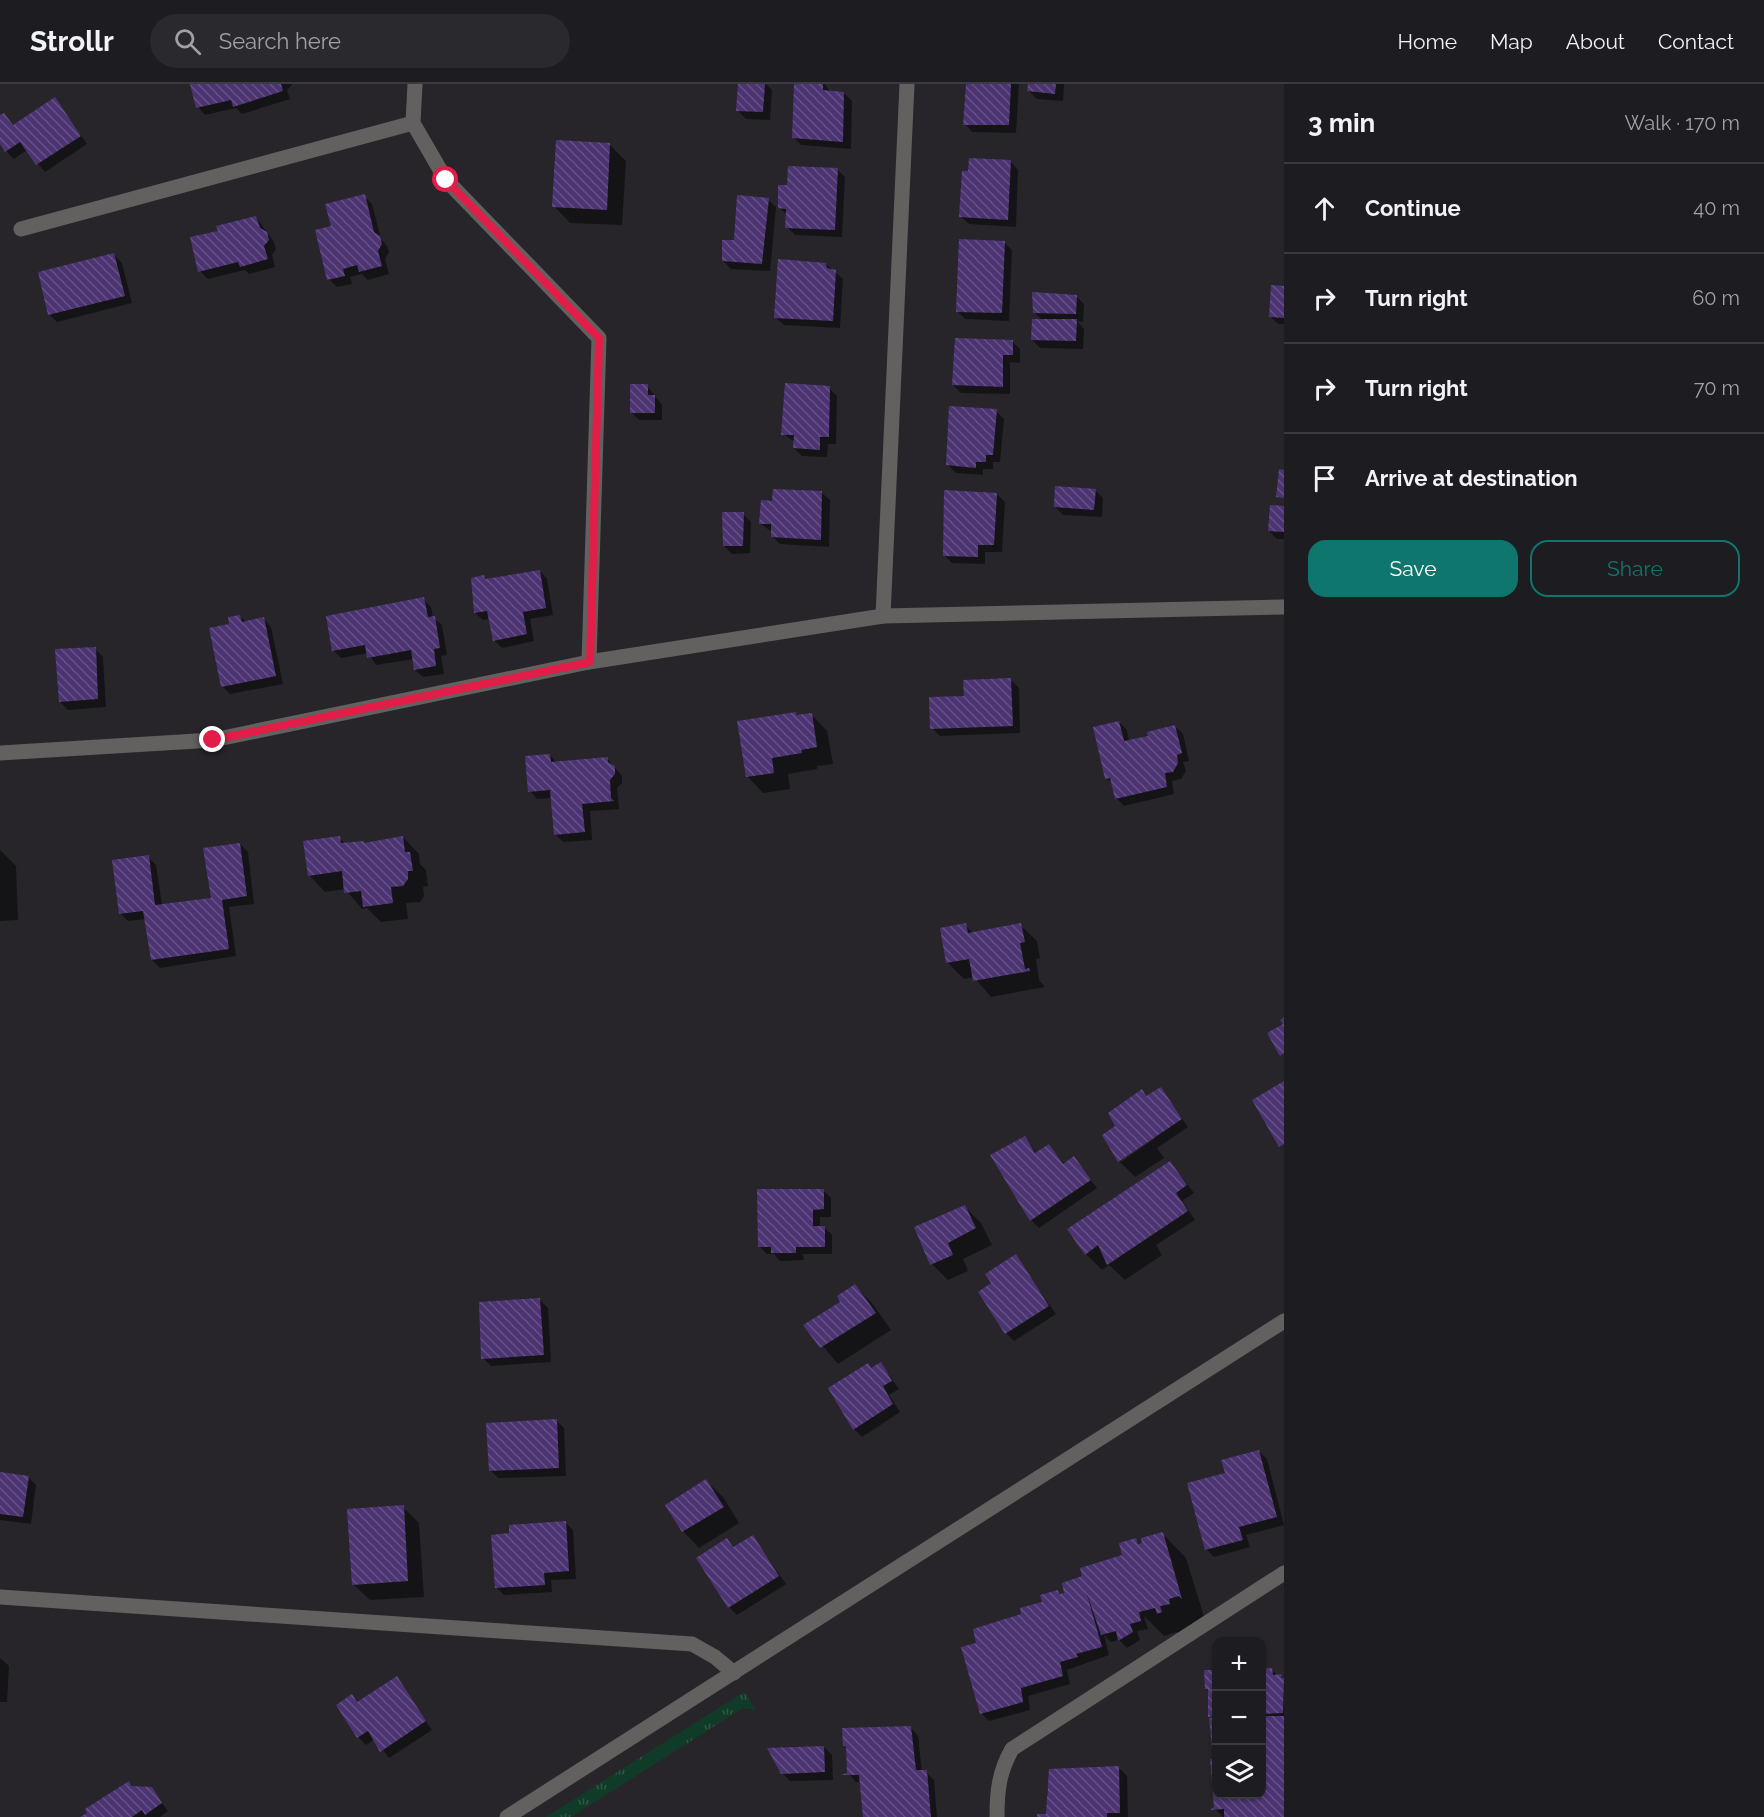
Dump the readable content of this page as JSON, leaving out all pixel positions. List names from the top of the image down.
{
  "page": {
    "header": "Strollr",
    "search": "Search here",
    "nav": [
      "Home",
      "Map",
      "About",
      "Contact"
    ],
    "heading": ["3 min", "Walk · 170 m"],
    "list": [
      ["Continue", "40 m"],
      ["Turn right", "60 m"],
      ["Turn right", "70 m"],
      "Arrive at destination"
    ],
    "buttons": ["Save", "Share"],
    "map_buttons": ["+", "−"]
  }
}
